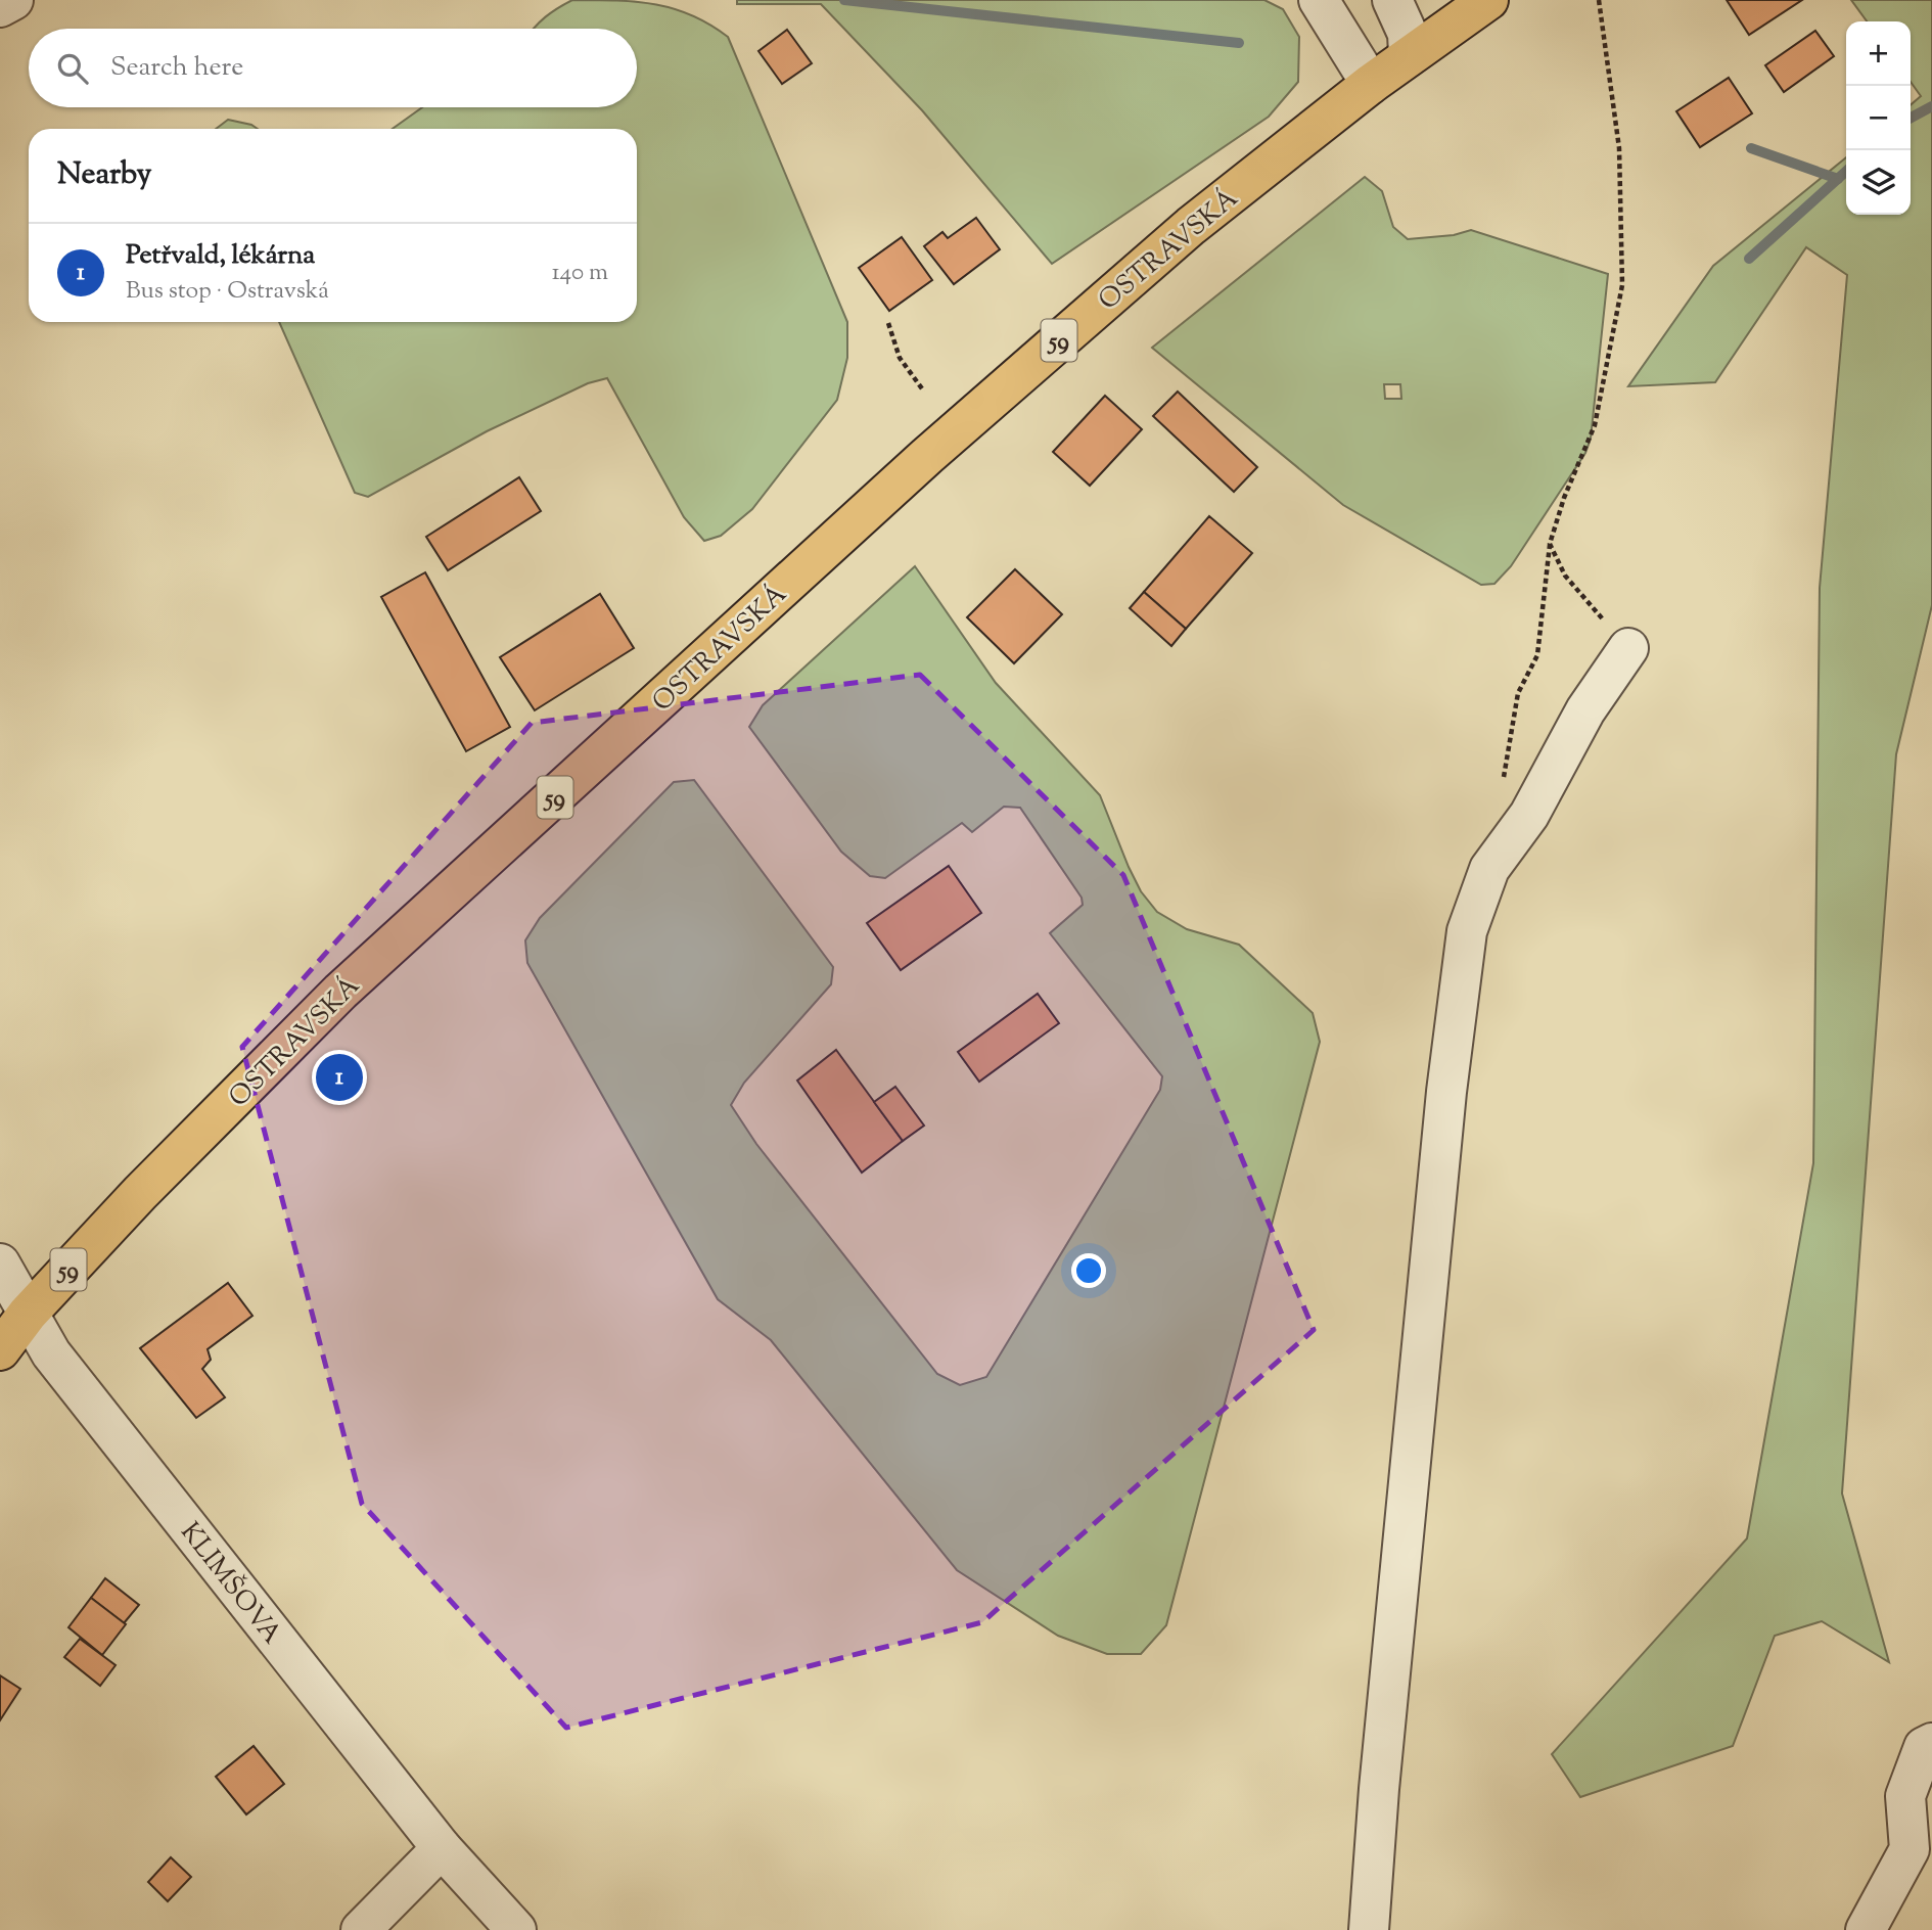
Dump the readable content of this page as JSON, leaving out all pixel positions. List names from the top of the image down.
{
  "streets": {
    "main road": ["OSTRAVSKÁ", "59"],
    "street": ["KLIMŠOVA"]
  },
  "crossings": [
    ["OSTRAVSKÁ", "KLIMŠOVA"]
  ],
  "page": {
    "map_buttons": ["+", "−"],
    "search": "Search here",
    "heading": "Nearby",
    "list": [
      {
        "mark": "1",
        "name": "Petřvald, lékárna",
        "note": "Bus stop · Ostravská",
        "value": "140 m"
      }
    ],
    "pins": "1"
  }
}
